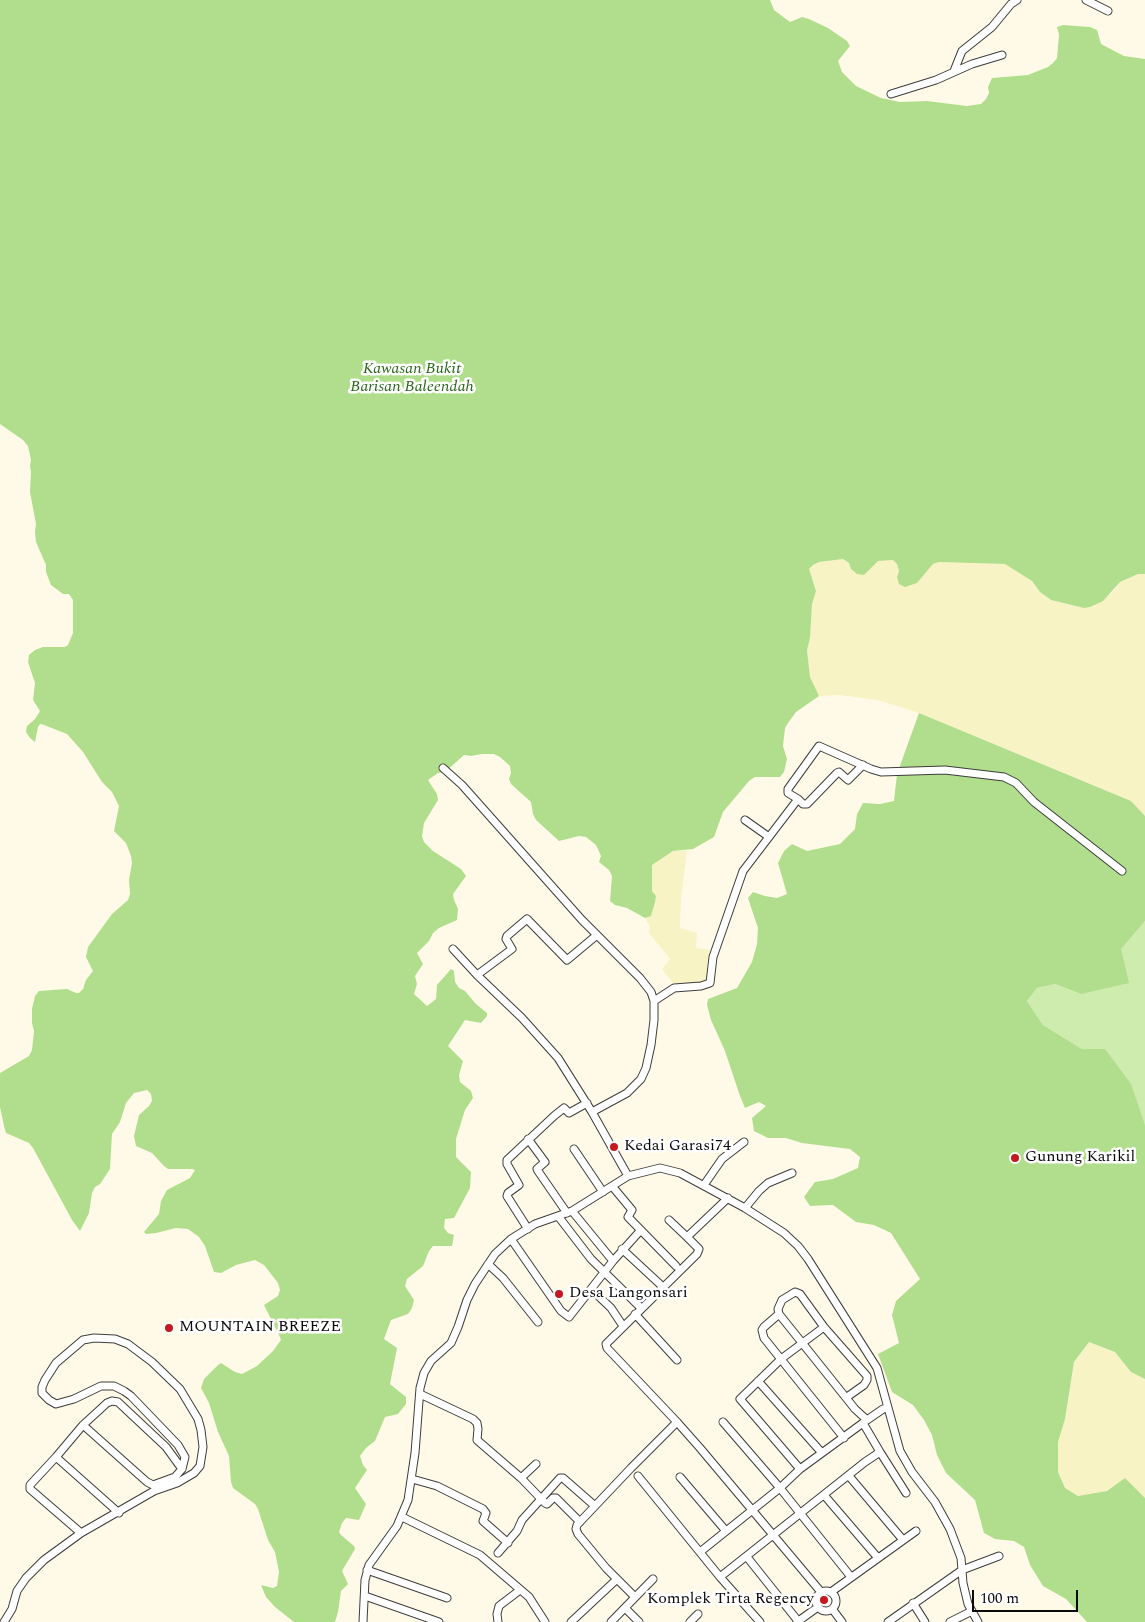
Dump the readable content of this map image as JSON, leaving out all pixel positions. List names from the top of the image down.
{
  "parks": ["Kawasan Bukit Barisan Baleendah"],
  "places": [
    "Kedai Garasi74",
    "Gunung Karikil",
    "Desa Langonsari",
    "MOUNTAIN BREEZE",
    "Komplek Tirta Regency"
  ],
  "scale_bar": "100 m"
}
